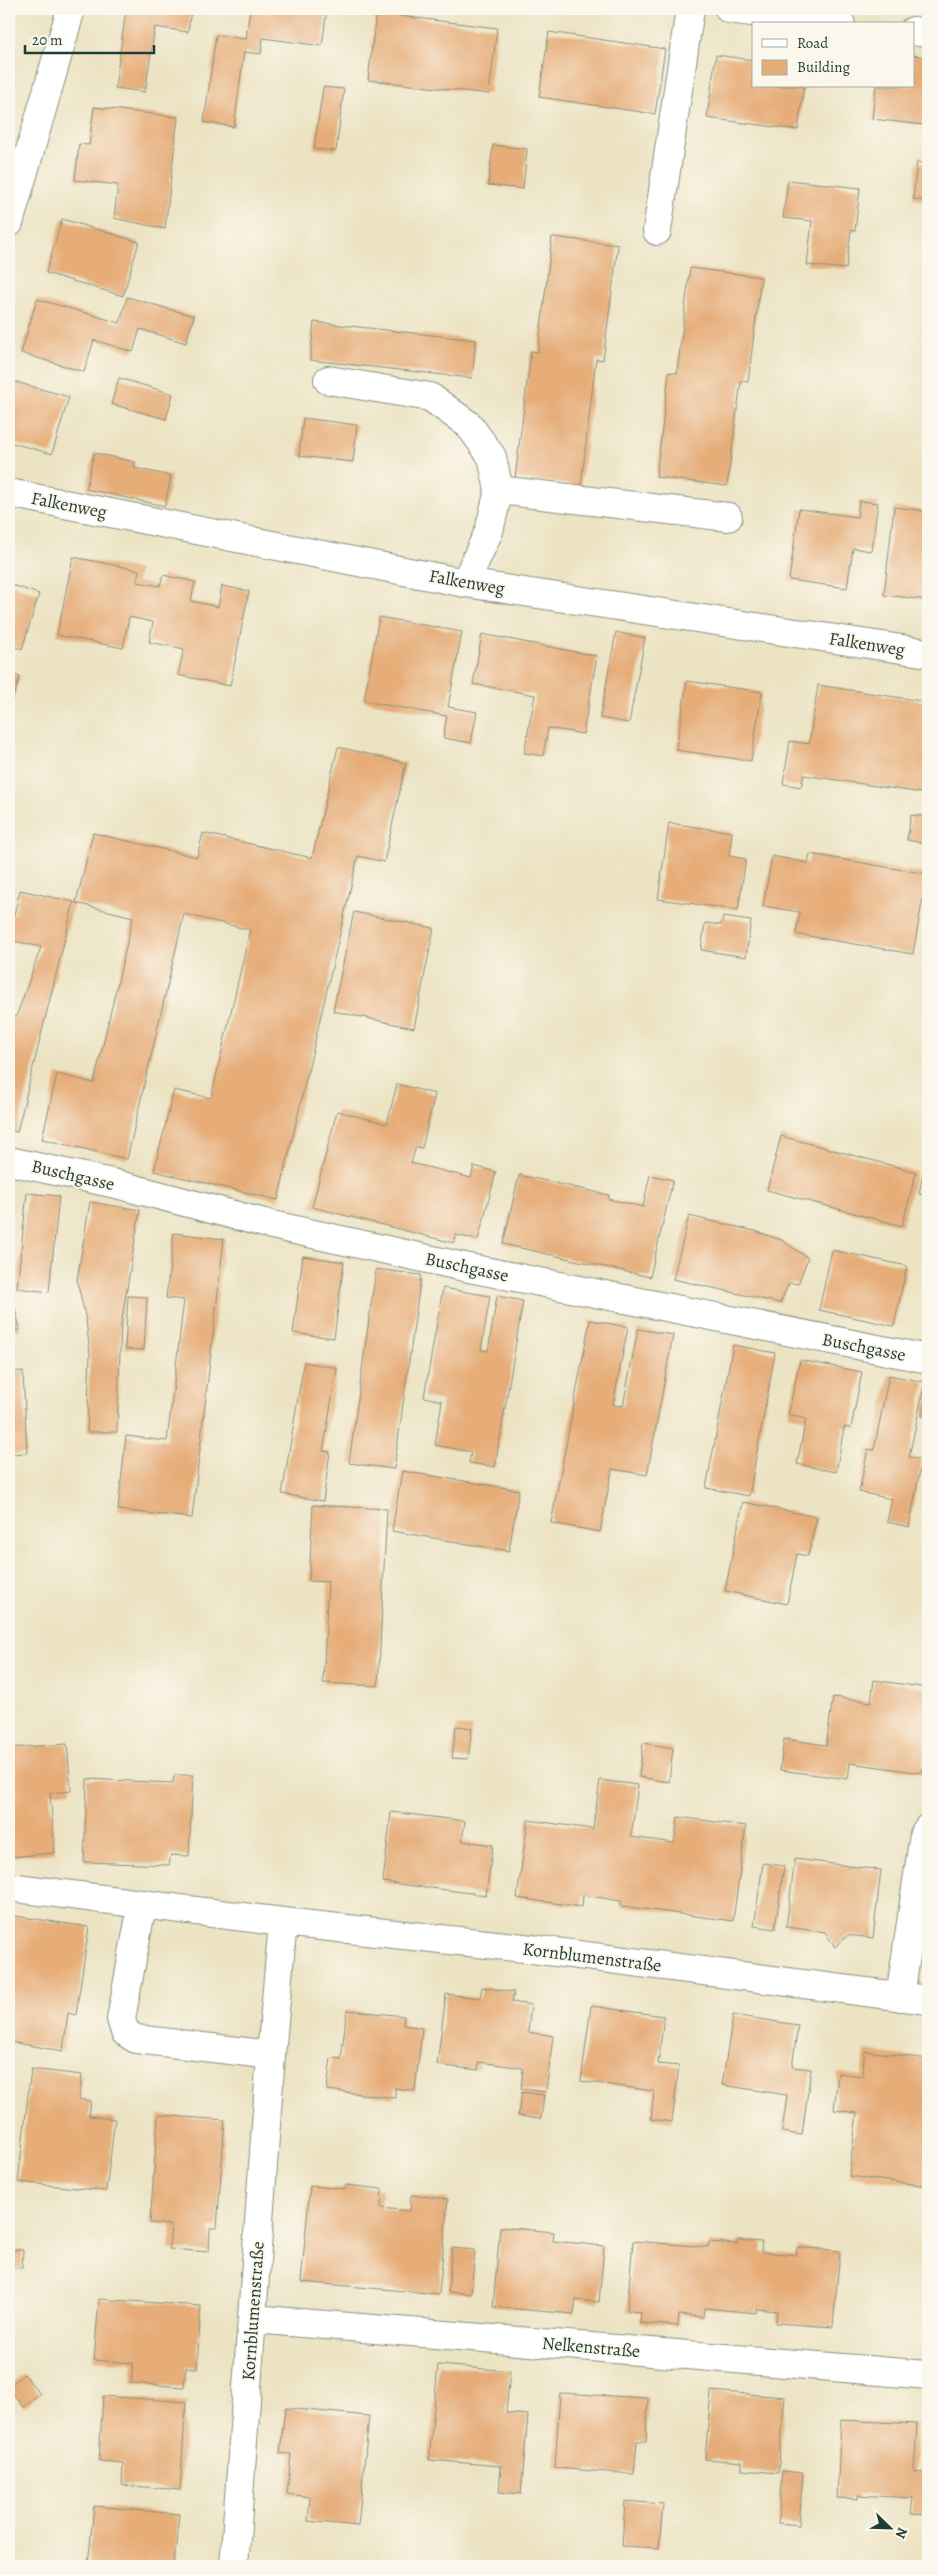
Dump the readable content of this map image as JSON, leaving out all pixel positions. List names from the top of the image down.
{
  "streets": {
    "street": [
      "Falkenweg",
      "Buschgasse",
      "Kornblumenstraße",
      "Nelkenstraße"
    ]
  },
  "crossings": [
    ["Kornblumenstraße", "Nelkenstraße"]
  ],
  "legend": ["Road", "Building"],
  "scale_bar": "20 m",
  "north": "bottom right"
}
